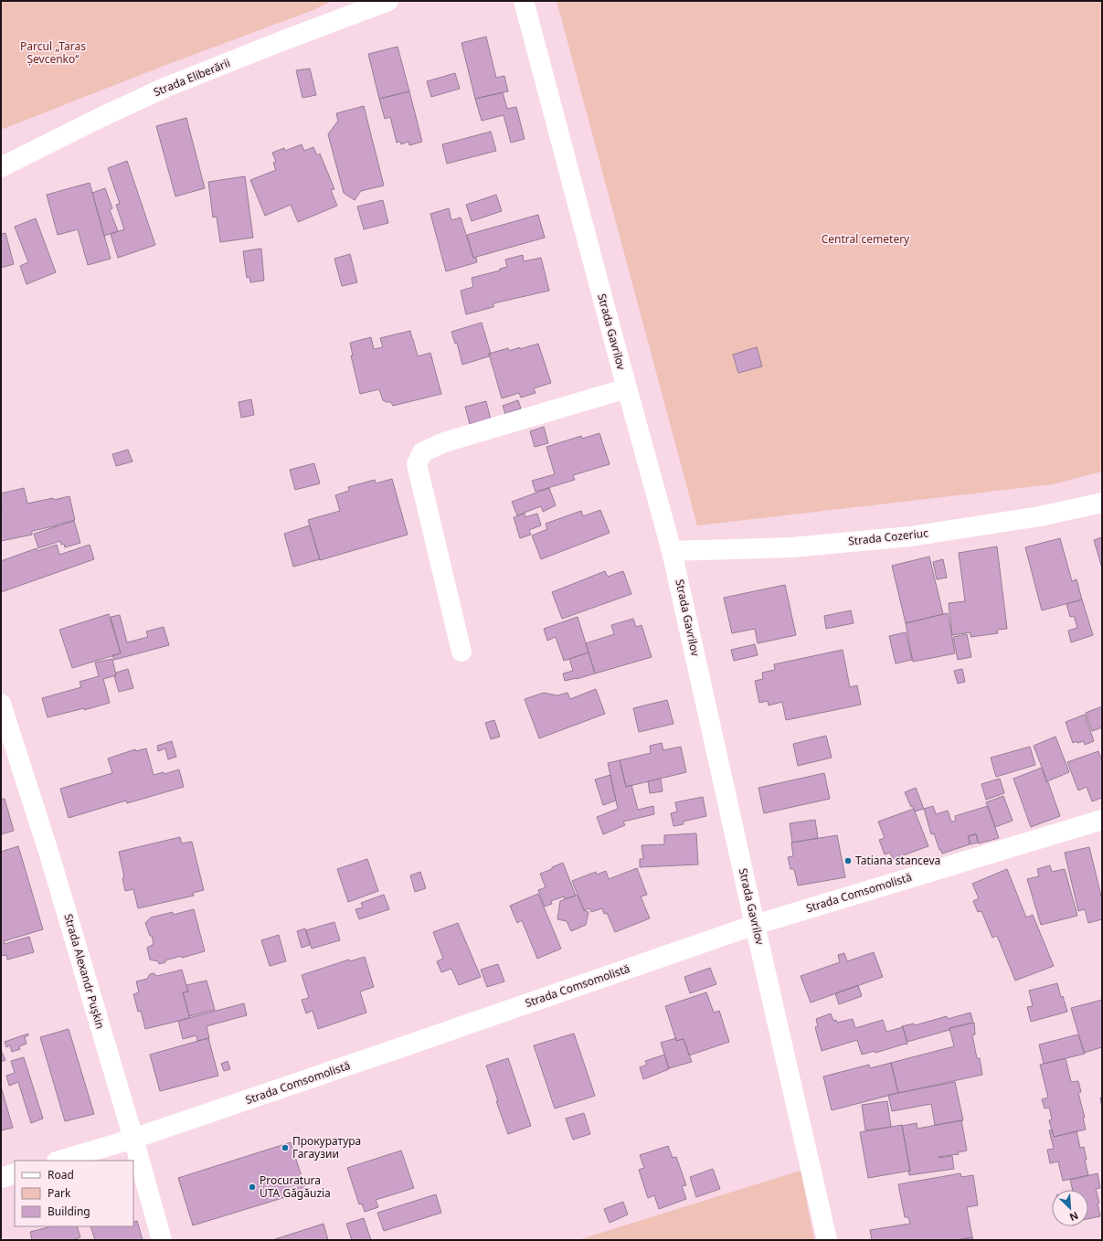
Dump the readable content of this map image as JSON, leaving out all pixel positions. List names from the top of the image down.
{
  "streets": {
    "street": [
      "Strada Eliberării",
      "Strada Gavrilov",
      "Strada Cozeriuc",
      "Strada Comsomolistă",
      "Strada Alexandr Pușkin"
    ]
  },
  "crossings": [
    ["Strada Gavrilov", "Strada Cozeriuc"],
    ["Strada Gavrilov", "Strada Comsomolistă"],
    ["Strada Comsomolistă", "Strada Alexandr Pușkin"]
  ],
  "parks": ["Parcul „Taras Șevcenko“", "Central cemetery"],
  "places": ["Tatiana stanceva", "Прокуратура Гагаузии", "Procuratura UTA Găgăuzia"],
  "legend": ["Road", "Park", "Building"],
  "north": "bottom right"
}
